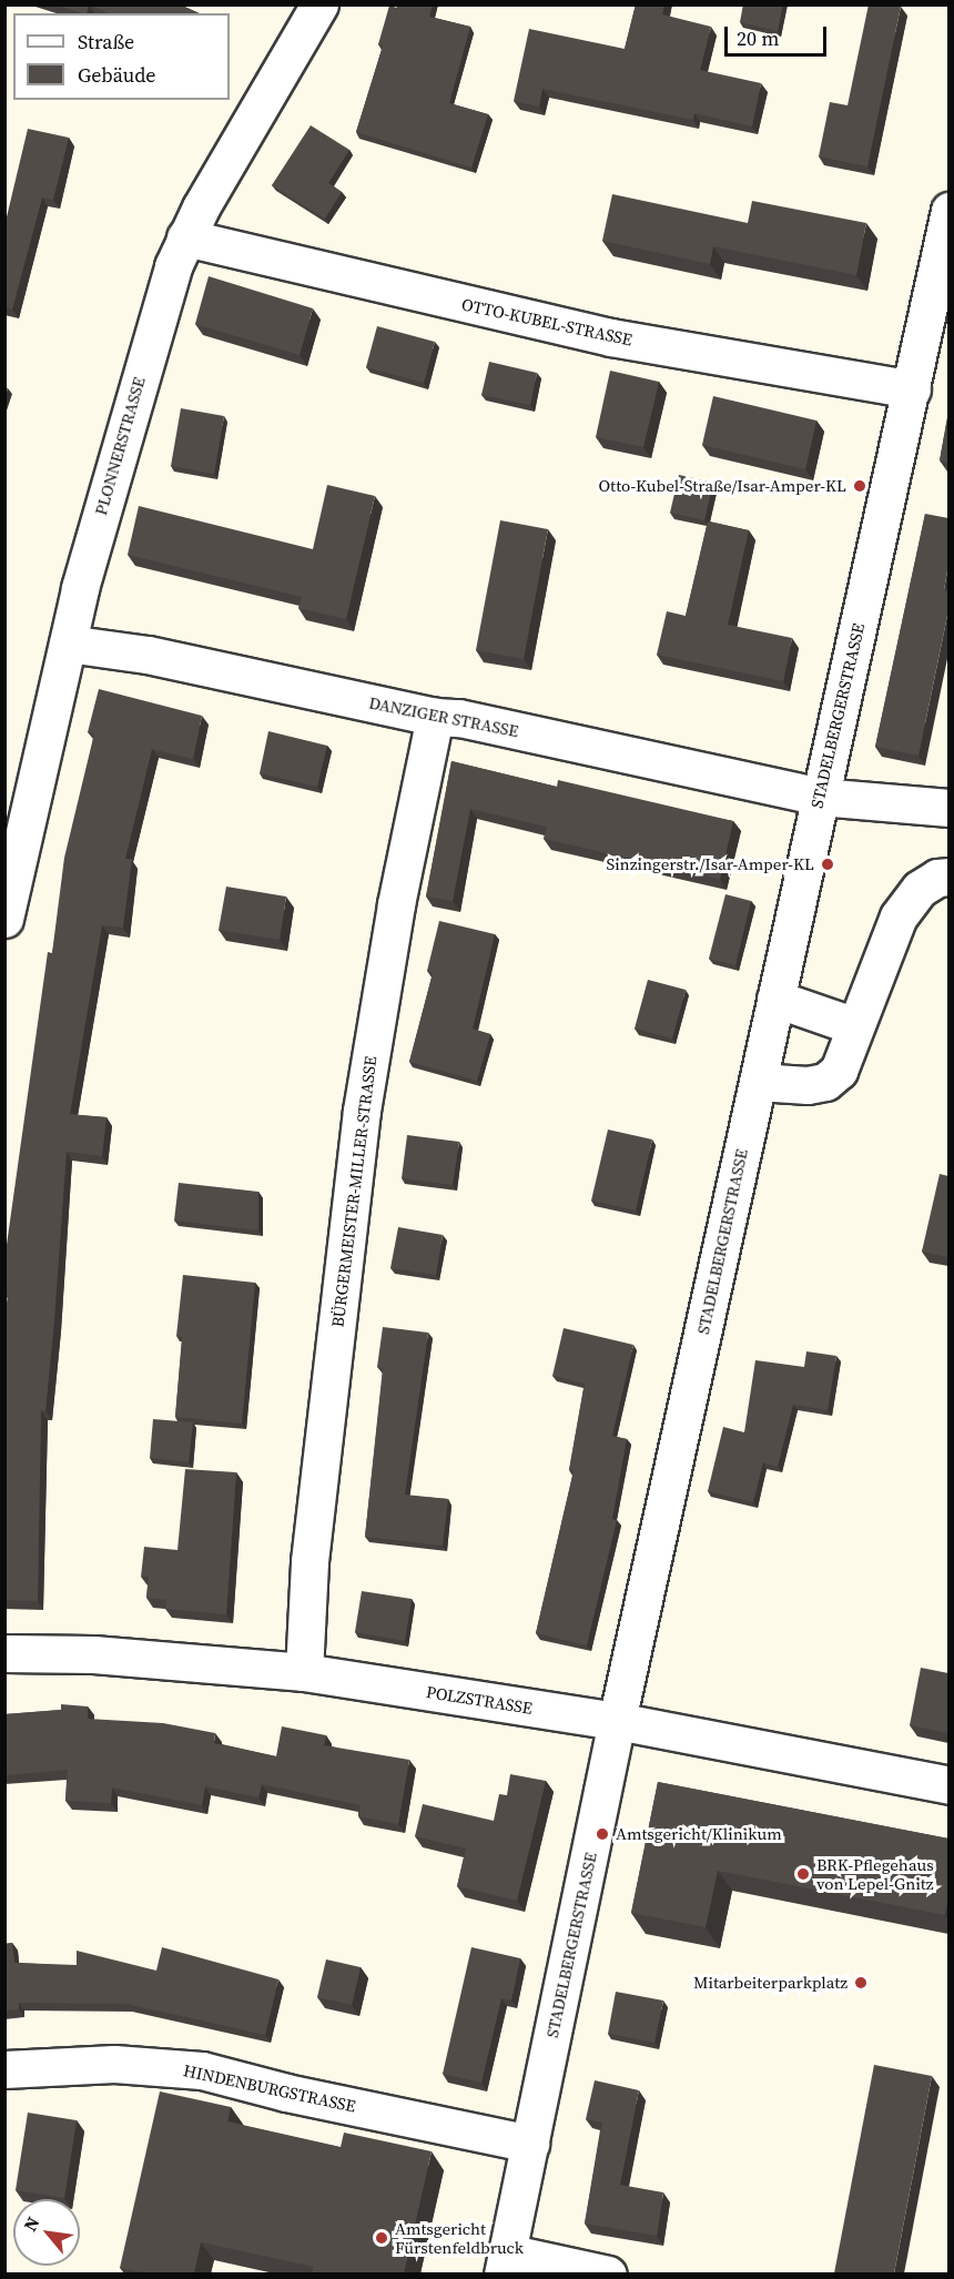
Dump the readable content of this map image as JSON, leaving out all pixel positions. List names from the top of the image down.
{
  "streets": {
    "street": [
      "OTTO-KUBEL-STRASSE",
      "PLONNERSTRASSE",
      "STADELBERGERSTRASSE",
      "DANZIGER STRASSE",
      "BÜRGERMEISTER-MILLER-STRASSE",
      "POLZSTRASSE",
      "HINDENBURGSTRASSE"
    ]
  },
  "crossings": [
    ["OTTO-KUBEL-STRASSE", "PLONNERSTRASSE"],
    ["OTTO-KUBEL-STRASSE", "STADELBERGERSTRASSE"],
    ["PLONNERSTRASSE", "DANZIGER STRASSE"],
    ["STADELBERGERSTRASSE", "DANZIGER STRASSE"],
    ["STADELBERGERSTRASSE", "POLZSTRASSE"],
    ["STADELBERGERSTRASSE", "HINDENBURGSTRASSE"],
    ["DANZIGER STRASSE", "BÜRGERMEISTER-MILLER-STRASSE"],
    ["BÜRGERMEISTER-MILLER-STRASSE", "POLZSTRASSE"]
  ],
  "places": [
    "Otto-Kubel-Straße/Isar-Amper-KL",
    "Sinzingerstr./Isar-Amper-KL",
    "Amtsgericht/Klinikum",
    "BRK-Pflegehaus von Lepel-Gnitz",
    "Mitarbeiterparkplatz",
    "Amtsgericht Fürstenfeldbruck"
  ],
  "legend": ["Straße", "Gebäude"],
  "scale_bar": "20 m",
  "north": "top left"
}
